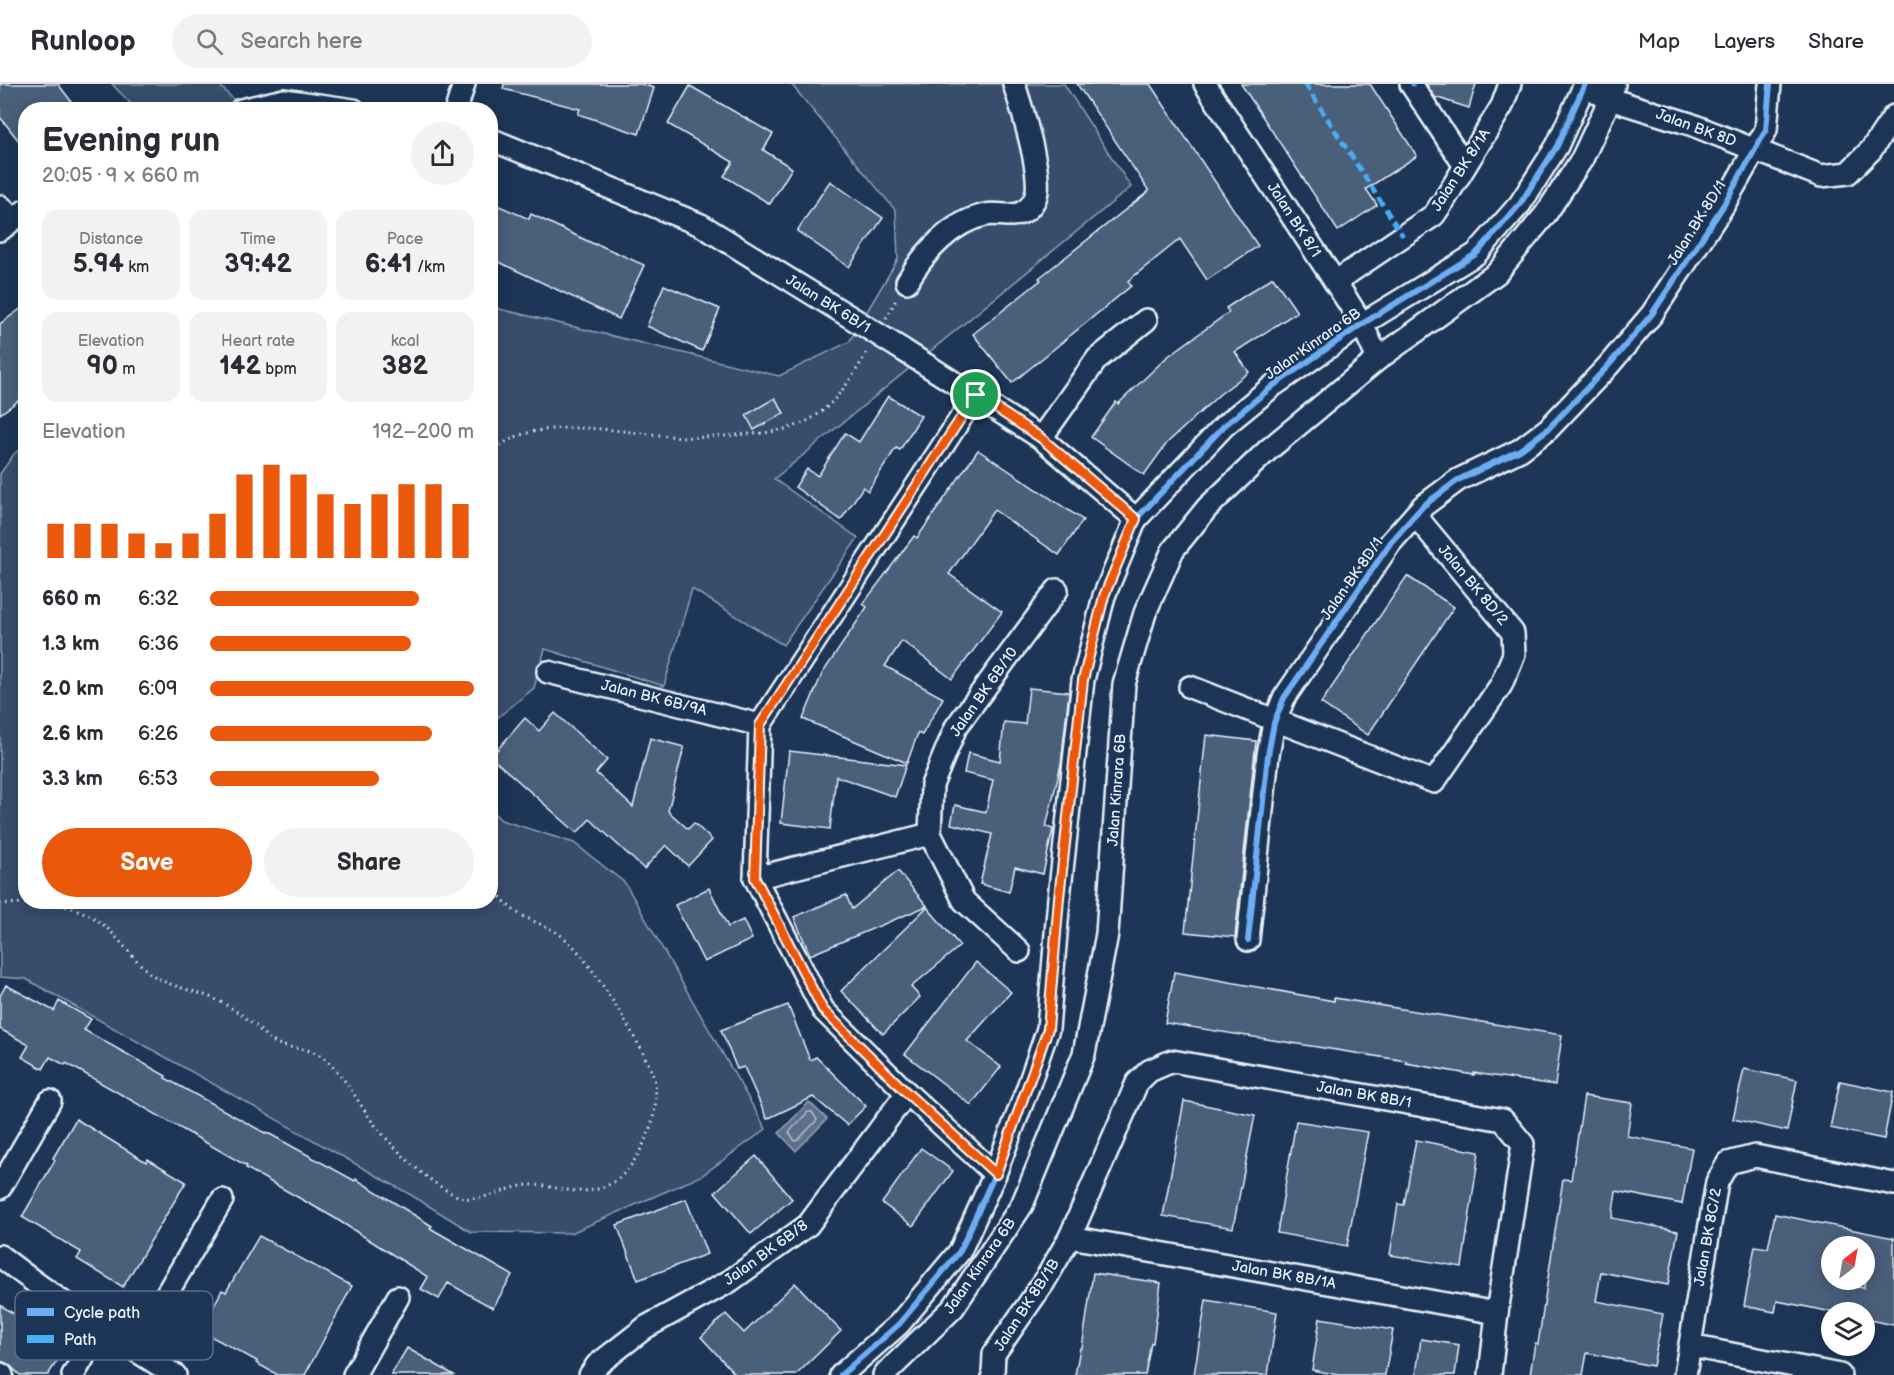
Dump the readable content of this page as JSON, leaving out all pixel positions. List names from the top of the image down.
{
  "streets": {
    "street": [
      "Jalan BK 8D",
      "Jalan BK 8/1A",
      "Jalan BK 8/1",
      "Jalan BK 8D/1",
      "Jalan BK 6B/1",
      "Jalan Kinrara 6B",
      "Jalan BK 8D/2",
      "Jalan BK 6B/10",
      "Jalan BK 6B/9A",
      "Jalan BK 8B/1",
      "Jalan BK 8C/2",
      "Jalan BK 6B/8",
      "Jalan BK 8B/1A",
      "Jalan BK 8B/1B"
    ]
  },
  "crossings": [
    ["Jalan BK 8D", "Jalan BK 8D/1"],
    ["Jalan BK 8D", "Jalan Kinrara 6B"],
    ["Jalan BK 8/1A", "Jalan BK 8/1"],
    ["Jalan BK 8/1", "Jalan Kinrara 6B"],
    ["Jalan BK 8D/1", "Jalan BK 8D/2"],
    ["Jalan BK 6B/1", "Jalan Kinrara 6B"],
    ["Jalan BK 8B/1", "Jalan BK 8B/1A"],
    ["Jalan BK 8B/1", "Jalan BK 8B/1B"],
    ["Jalan BK 8B/1A", "Jalan BK 8B/1B"]
  ],
  "legend": ["Cycle path", "Path"],
  "north": "top right",
  "page": {
    "header": "Runloop",
    "search": "Search here",
    "nav": ["Map", "Layers", "Share"],
    "heading": ["Evening run", "20:05 · 9 × 660 m"],
    "stats": [
      ["Distance", "5.94 km"],
      ["Time", "39:42"],
      ["Pace", "6:41 /km"],
      ["Elevation", "90 m"],
      ["Heart rate", "142 bpm"],
      ["kcal", "382"]
    ],
    "chart": ["Elevation", "192–200 m"],
    "list": [
      {
        "name": "660 m",
        "note": "6:32"
      },
      {
        "name": "1.3 km",
        "note": "6:36"
      },
      {
        "name": "2.0 km",
        "note": "6:09"
      },
      {
        "name": "2.6 km",
        "note": "6:26"
      },
      {
        "name": "3.3 km",
        "note": "6:53"
      }
    ],
    "buttons": ["Save", "Share"]
  }
}
